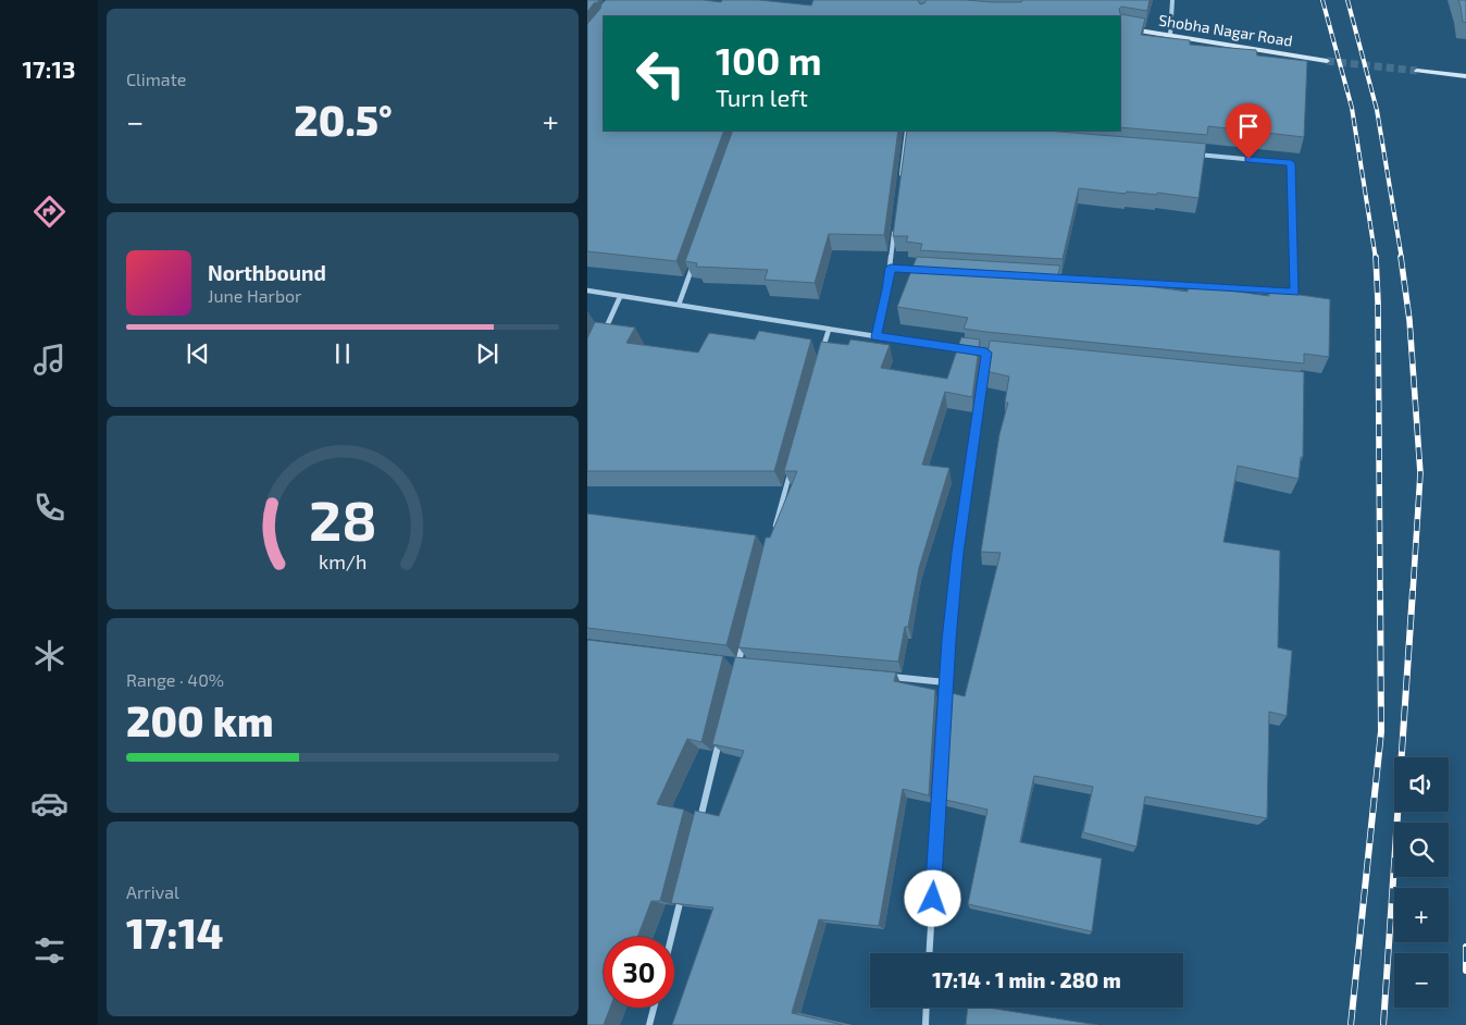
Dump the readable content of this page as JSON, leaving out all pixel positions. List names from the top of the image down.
{
  "streets": {
    "street": ["Shobha Nagar Road"]
  },
  "page": {
    "tabs": "17:13",
    "tile": [
      "Climate",
      ["Range · 40%", "200 km"],
      ["Arrival", "17:14"]
    ],
    "turn": ["100 m", "Turn left"],
    "heat": ["−", "20.5°", "+"],
    "song": ["Northbound", "June Harbor"],
    "map_buttons": ["+", "−"],
    "limit": "30",
    "trip": "17:14 · 1 min · 280 m",
    "gauge": ["28", "km/h"]
  }
}
